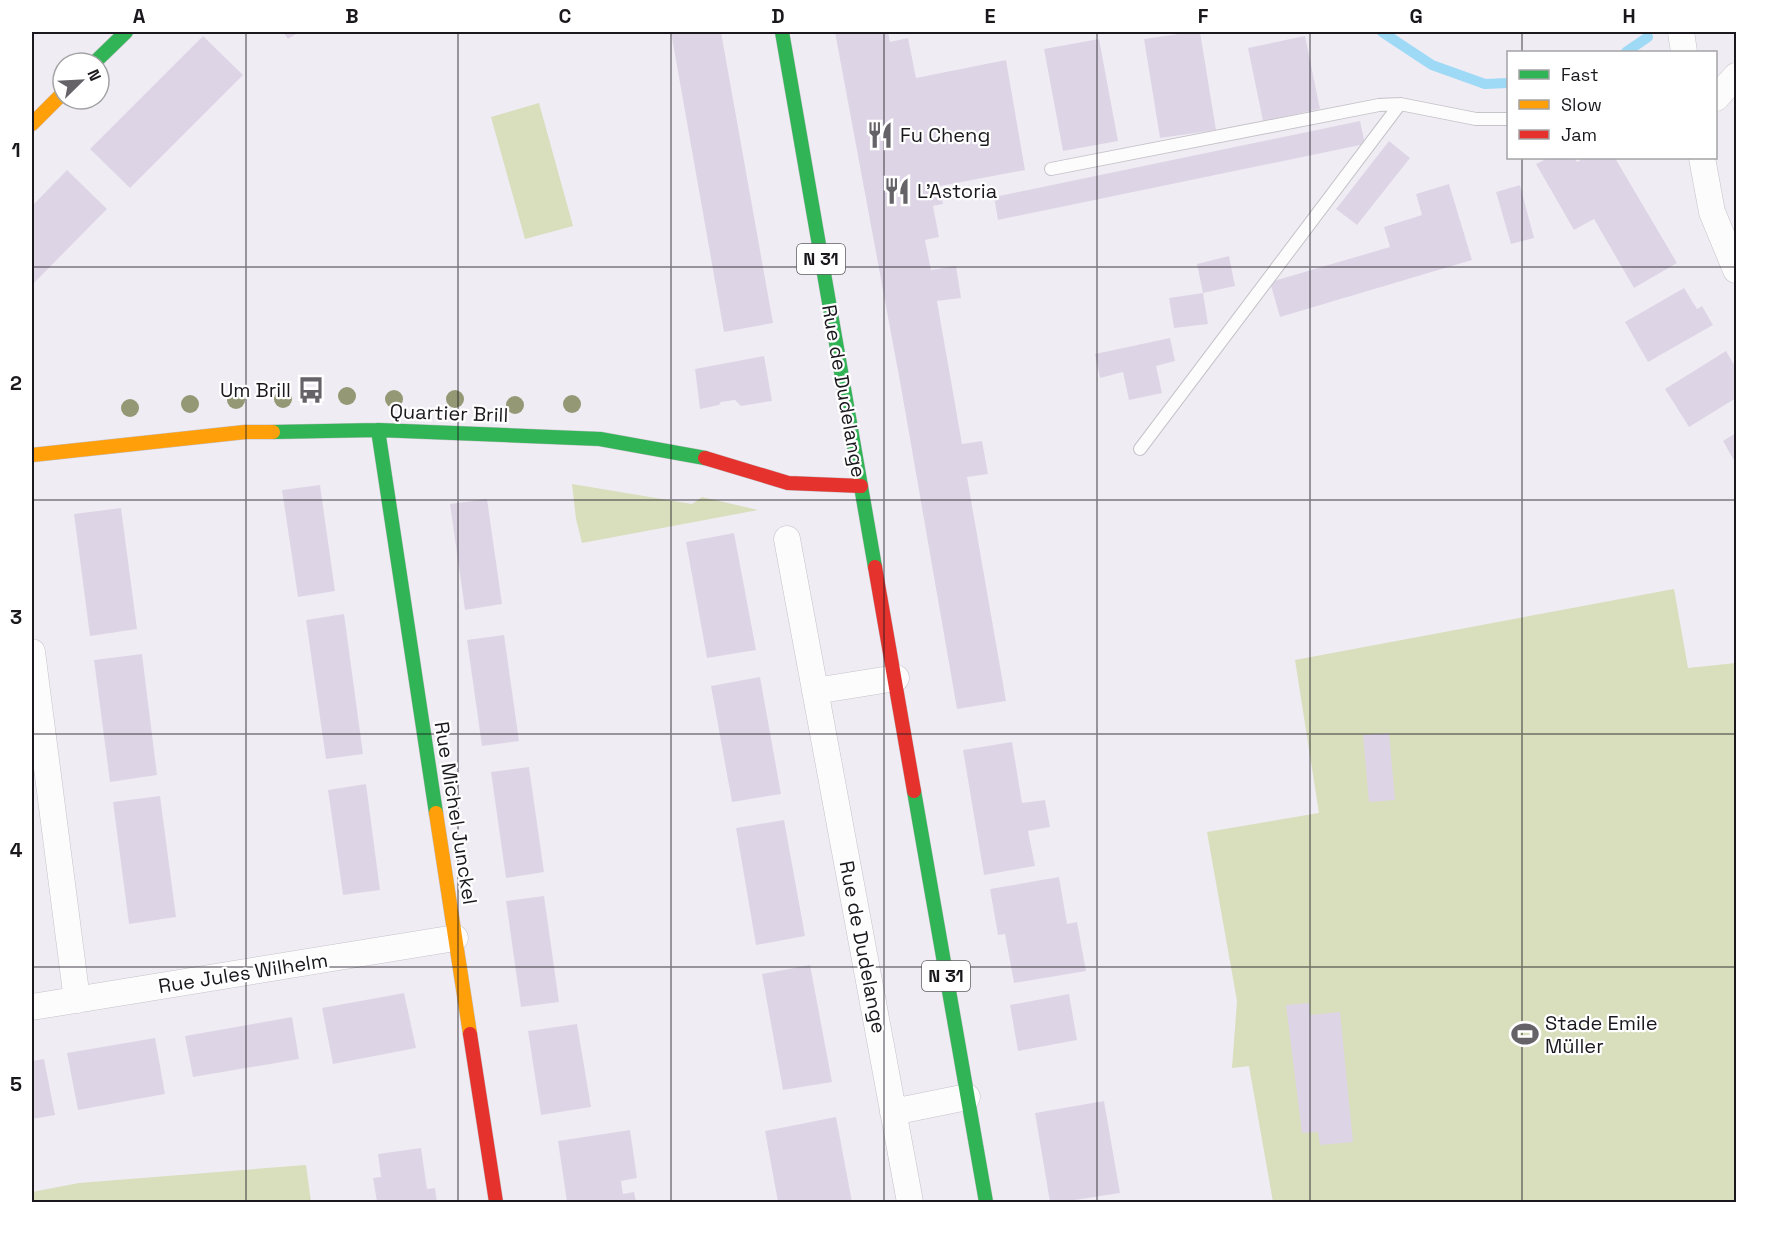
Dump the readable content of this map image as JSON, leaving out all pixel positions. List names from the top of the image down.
{
  "streets": {
    "street": [
      "N 31",
      "Rue de Dudelange",
      "Quartier Brill",
      "Rue Michel Junckel",
      "Rue Jules Wilhelm"
    ]
  },
  "crossings": [
    ["Rue de Dudelange", "Quartier Brill"],
    ["Quartier Brill", "Rue Michel Junckel"],
    ["Rue Michel Junckel", "Rue Jules Wilhelm"]
  ],
  "places": {
    "restaurant": ["Fu Cheng", "L'Astoria"],
    "bus stop": ["Um Brill"],
    "sports": ["Stade Emile Müller"]
  },
  "legend": ["Fast", "Slow", "Jam"],
  "north": "top right",
  "grid": {
    "columns": [
      "A",
      "B",
      "C",
      "D",
      "E",
      "F",
      "G",
      "H"
    ],
    "rows": [
      "1",
      "2",
      "3",
      "4",
      "5"
    ]
  }
}
